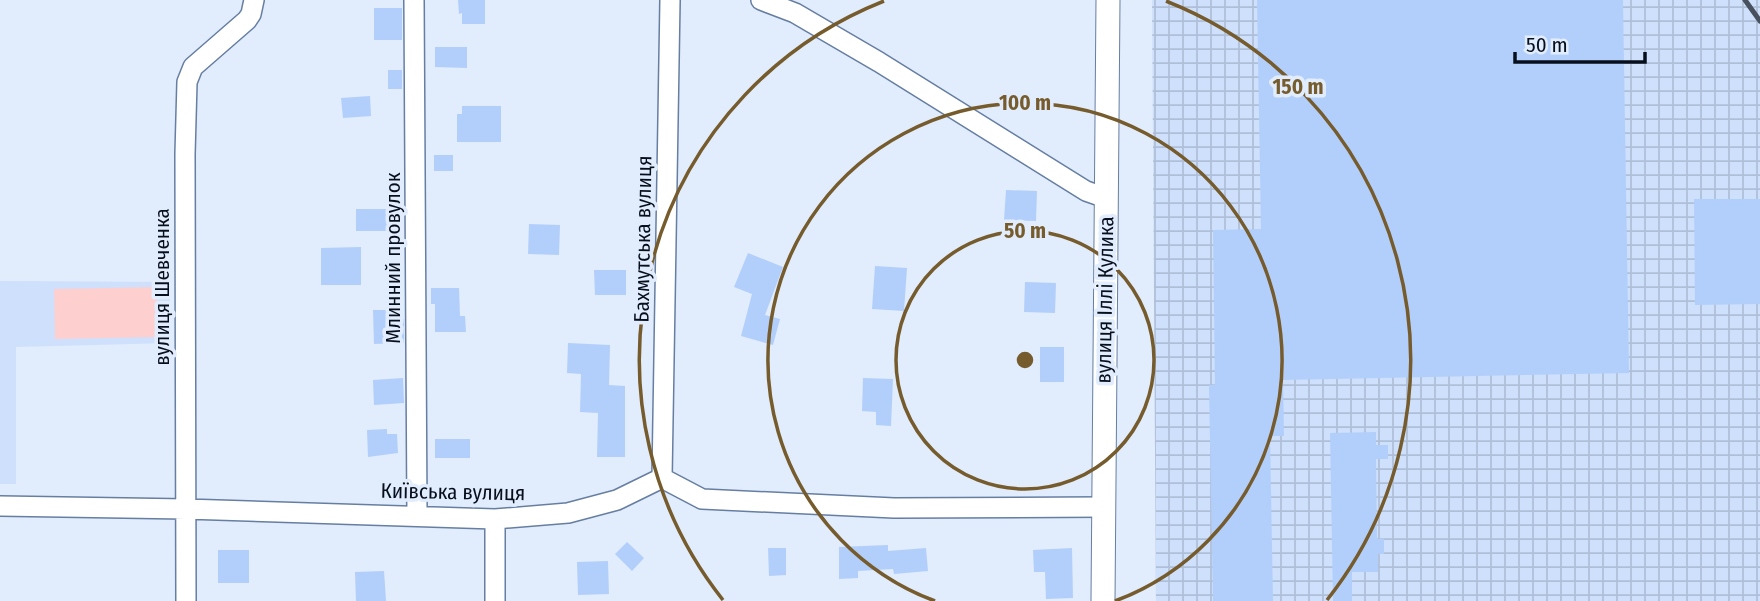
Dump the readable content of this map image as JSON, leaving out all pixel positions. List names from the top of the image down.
{
  "streets": {
    "street": [
      "Бахмутська вулиця",
      "Млинний провулок",
      "вулиця Шевченка",
      "вулиця Іллі Кулика",
      "Київська вулиця"
    ]
  },
  "crossings": [
    ["Бахмутська вулиця", "Київська вулиця"],
    ["Млинний провулок", "Київська вулиця"],
    ["вулиця Шевченка", "Київська вулиця"]
  ],
  "scale_bar": "50 m",
  "rings": ["150 m", "100 m", "50 m"]
}
